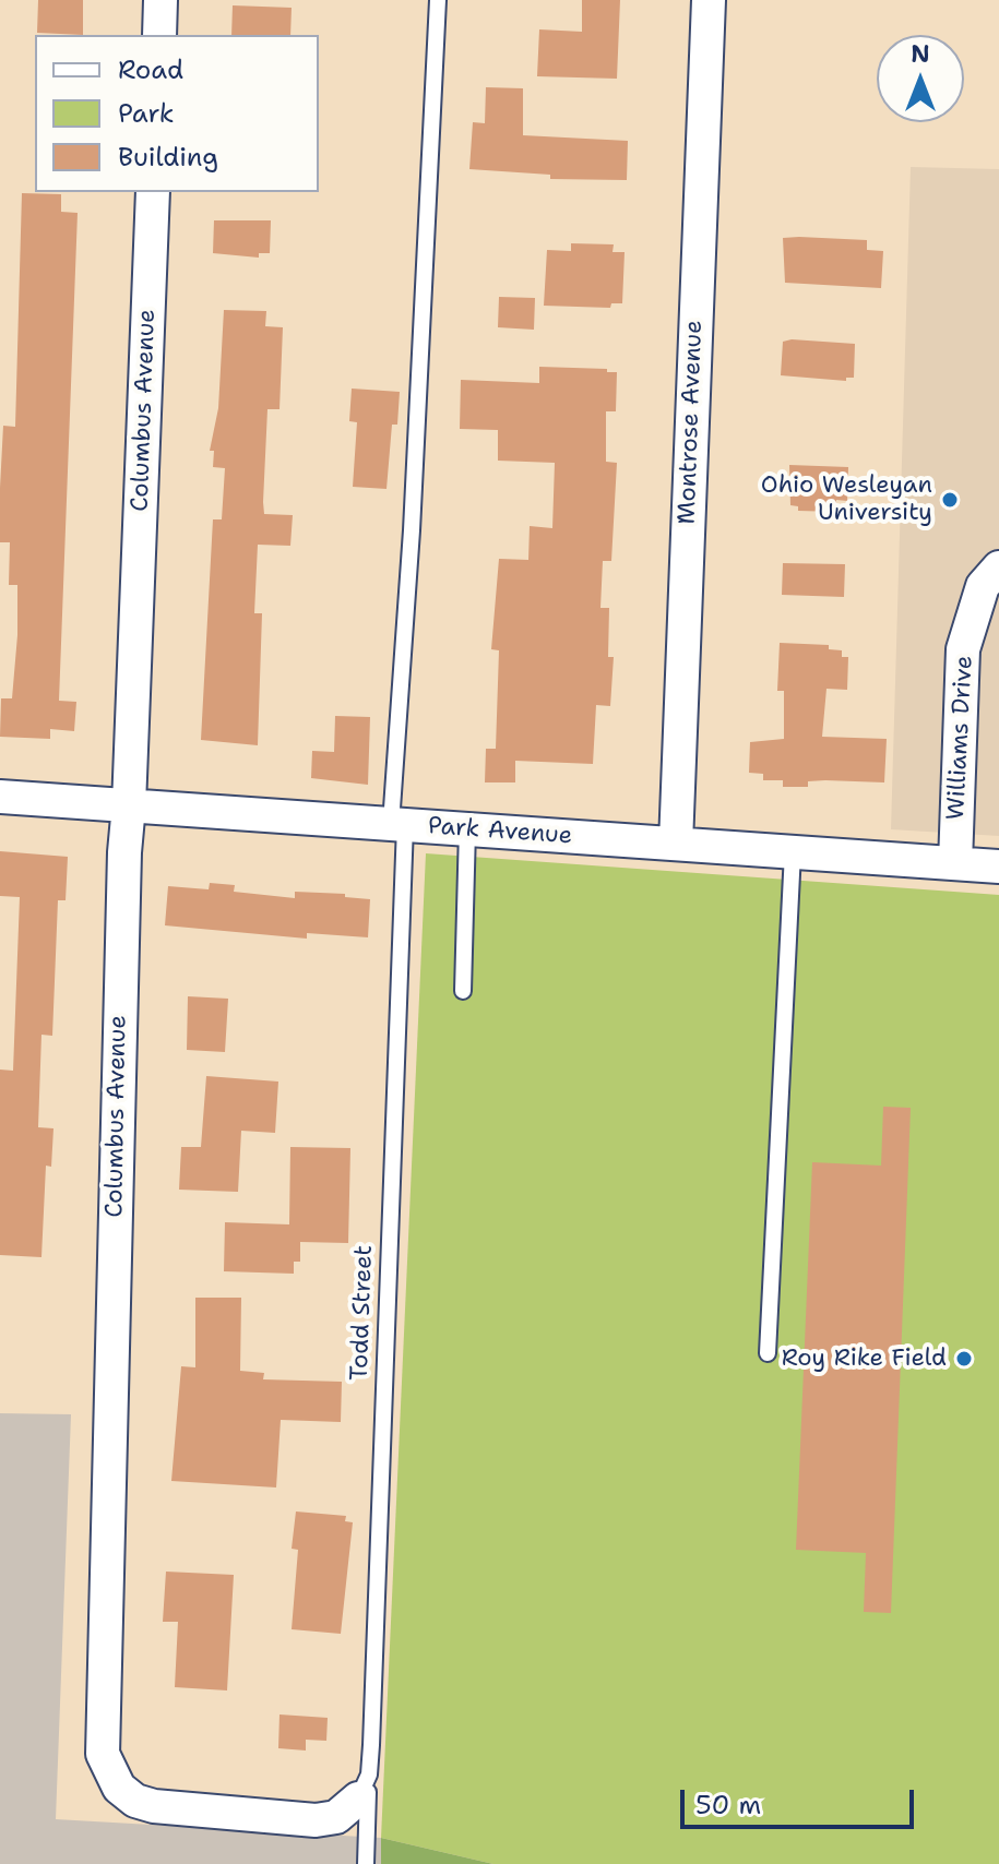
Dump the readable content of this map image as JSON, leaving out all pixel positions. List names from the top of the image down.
{
  "streets": {
    "street": [
      "Columbus Avenue",
      "Montrose Avenue",
      "Williams Drive",
      "Park Avenue"
    ],
    "lane": ["Todd Street"]
  },
  "crossings": [
    ["Columbus Avenue", "Park Avenue"],
    ["Columbus Avenue", "Todd Street"],
    ["Montrose Avenue", "Park Avenue"],
    ["Williams Drive", "Park Avenue"],
    ["Park Avenue", "Todd Street"]
  ],
  "places": ["Ohio Wesleyan University", "Roy Rike Field"],
  "legend": ["Road", "Park", "Building"],
  "scale_bar": "50 m",
  "north": "top"
}
